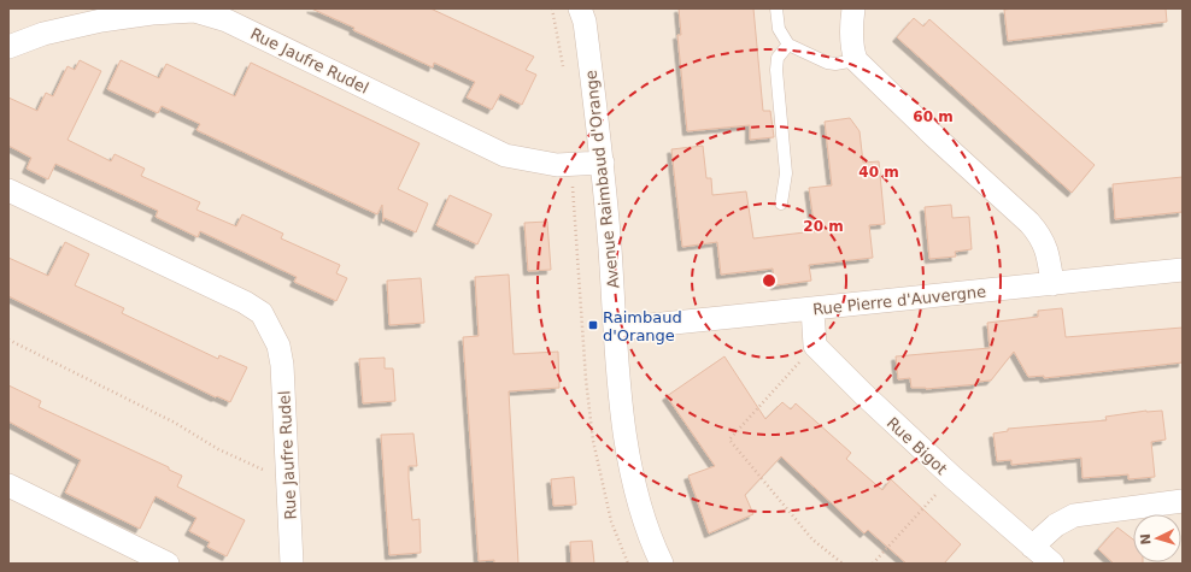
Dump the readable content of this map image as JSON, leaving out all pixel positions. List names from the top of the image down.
{
  "streets": {
    "street": [
      "Rue Jaufre Rudel",
      "Avenue Raimbaud d'Orange",
      "Rue Pierre d'Auvergne",
      "Rue Bigot"
    ]
  },
  "crossings": [
    ["Rue Jaufre Rudel", "Avenue Raimbaud d'Orange"],
    ["Avenue Raimbaud d'Orange", "Rue Pierre d'Auvergne"]
  ],
  "places": {
    "transit": ["Raimbaud d'Orange"]
  },
  "north": "left",
  "rings": ["60 m", "40 m", "20 m"]
}
